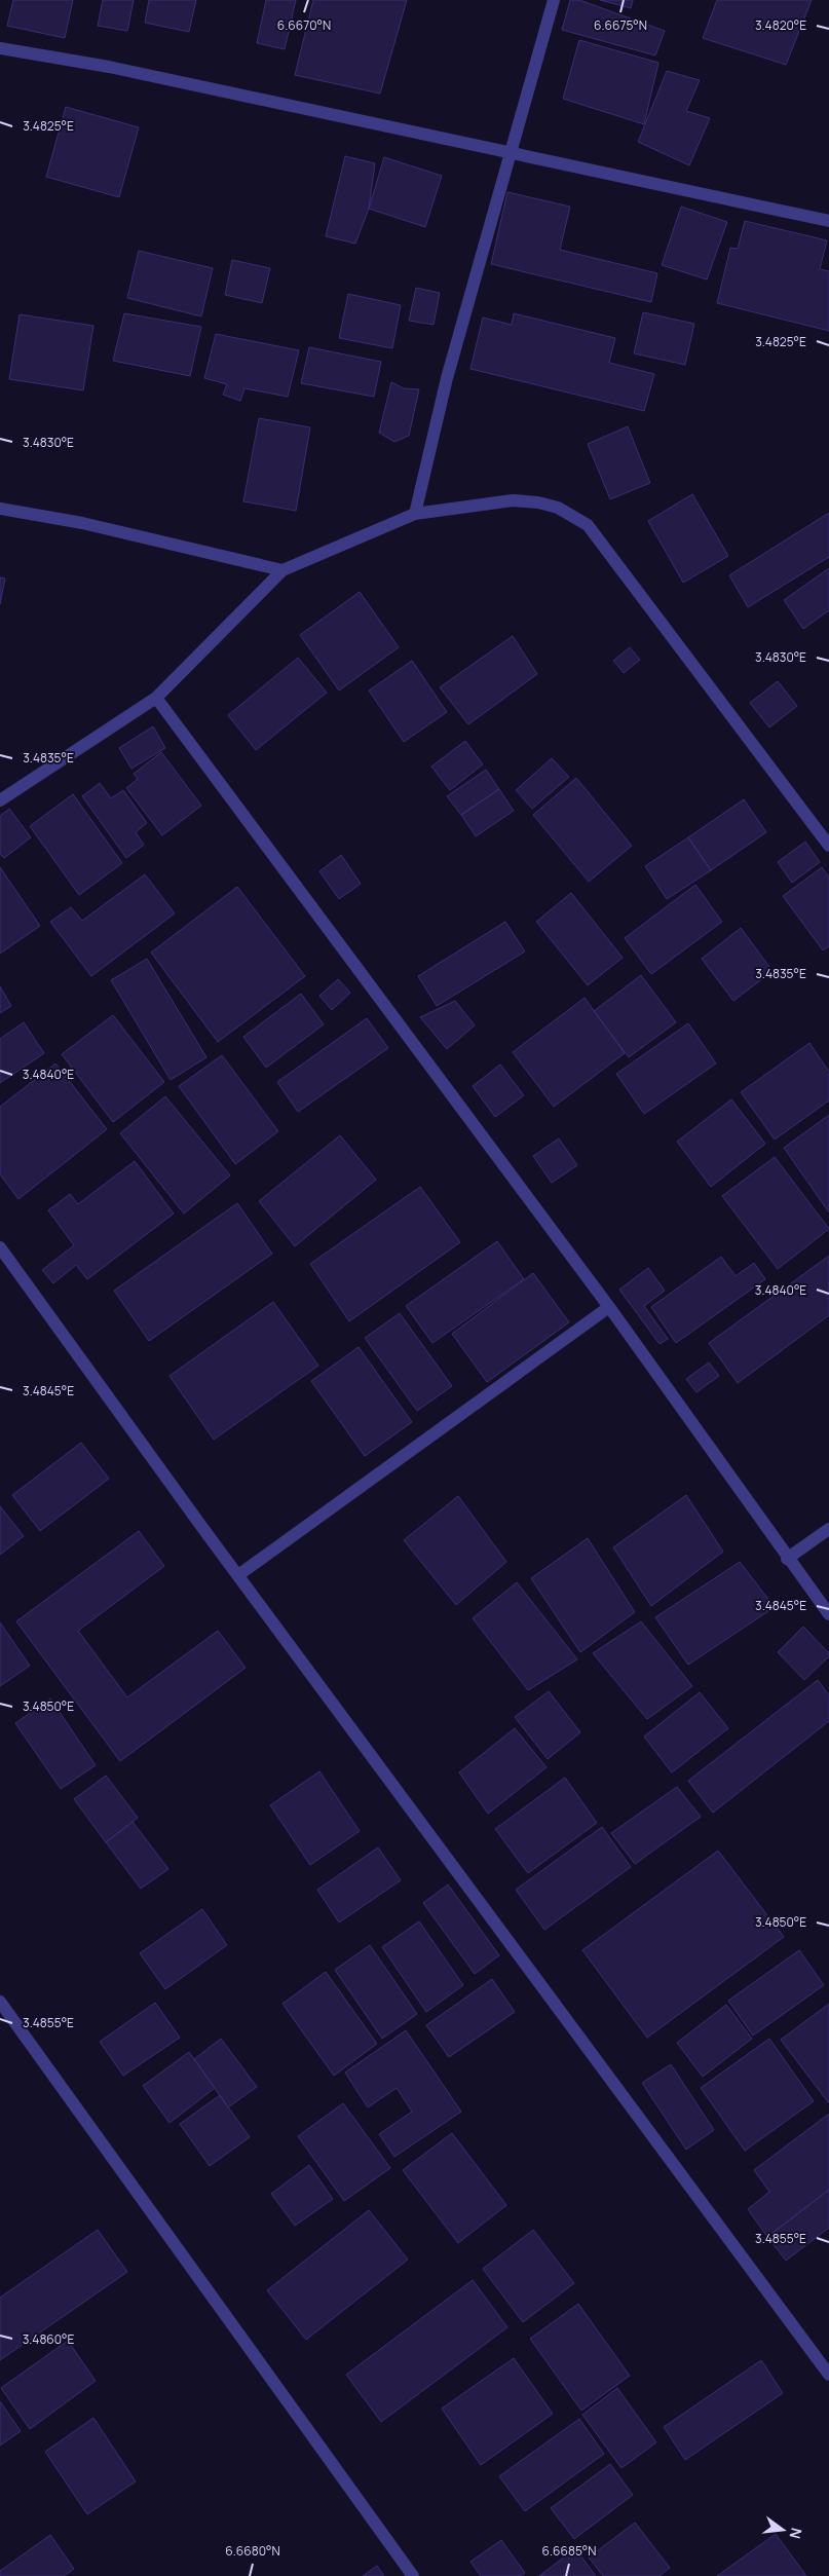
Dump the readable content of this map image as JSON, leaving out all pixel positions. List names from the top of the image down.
{
  "north": "right",
  "coordinates": [
    "6.6670°N",
    "6.6675°N",
    "3.4820°E",
    "3.4825°E",
    "3.4830°E",
    "3.4835°E",
    "3.4840°E",
    "3.4845°E",
    "3.4850°E",
    "3.4855°E",
    "3.4860°E",
    "6.6680°N",
    "6.6685°N"
  ]
}
